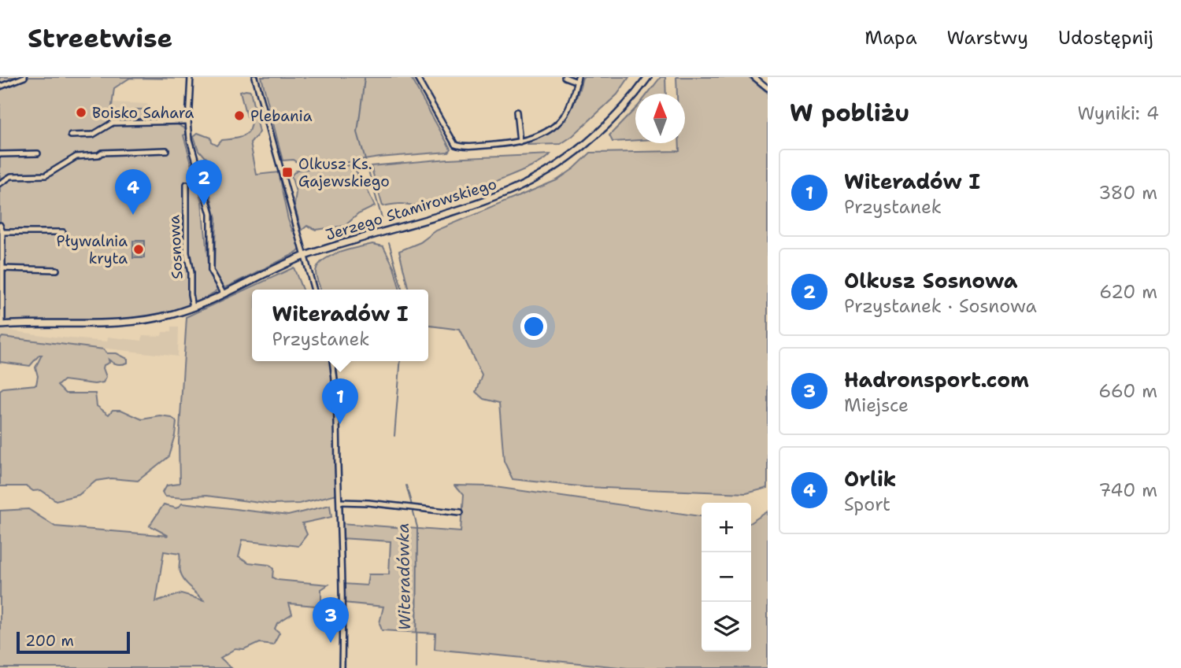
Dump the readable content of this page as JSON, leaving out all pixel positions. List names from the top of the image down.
{
  "streets": {
    "main road": ["Jerzego Stamirowskiego"],
    "street": ["Sosnowa"]
  },
  "crossings": [
    ["Jerzego Stamirowskiego", "Sosnowa"]
  ],
  "water": ["Witeradówka"],
  "places": {
    "other": ["Boisko Sahara", "Plebania", "Pływalnia kryta"],
    "transit": ["Olkusz Ks. Gajewskiego"]
  },
  "scale_bar": "200 m",
  "north": "top",
  "page": {
    "header": "Streetwise",
    "nav": ["Mapa", "Warstwy", "Udostępnij"],
    "heading": ["W pobliżu", "Wyniki: 4"],
    "list": [
      {
        "mark": "1",
        "name": "Witeradów I",
        "note": "Przystanek",
        "value": "380 m"
      },
      {
        "mark": "2",
        "name": "Olkusz Sosnowa",
        "note": "Przystanek · Sosnowa",
        "value": "620 m"
      },
      {
        "mark": "3",
        "name": "Hadronsport.com",
        "note": "Miejsce",
        "value": "660 m"
      },
      {
        "mark": "4",
        "name": "Orlik",
        "note": "Sport",
        "value": "740 m"
      }
    ],
    "pins": [
      "2",
      "4",
      "1",
      "3"
    ],
    "popup": ["Witeradów I", "Przystanek"],
    "map_buttons": ["+", "−"],
    "scale": "200 m"
  }
}
